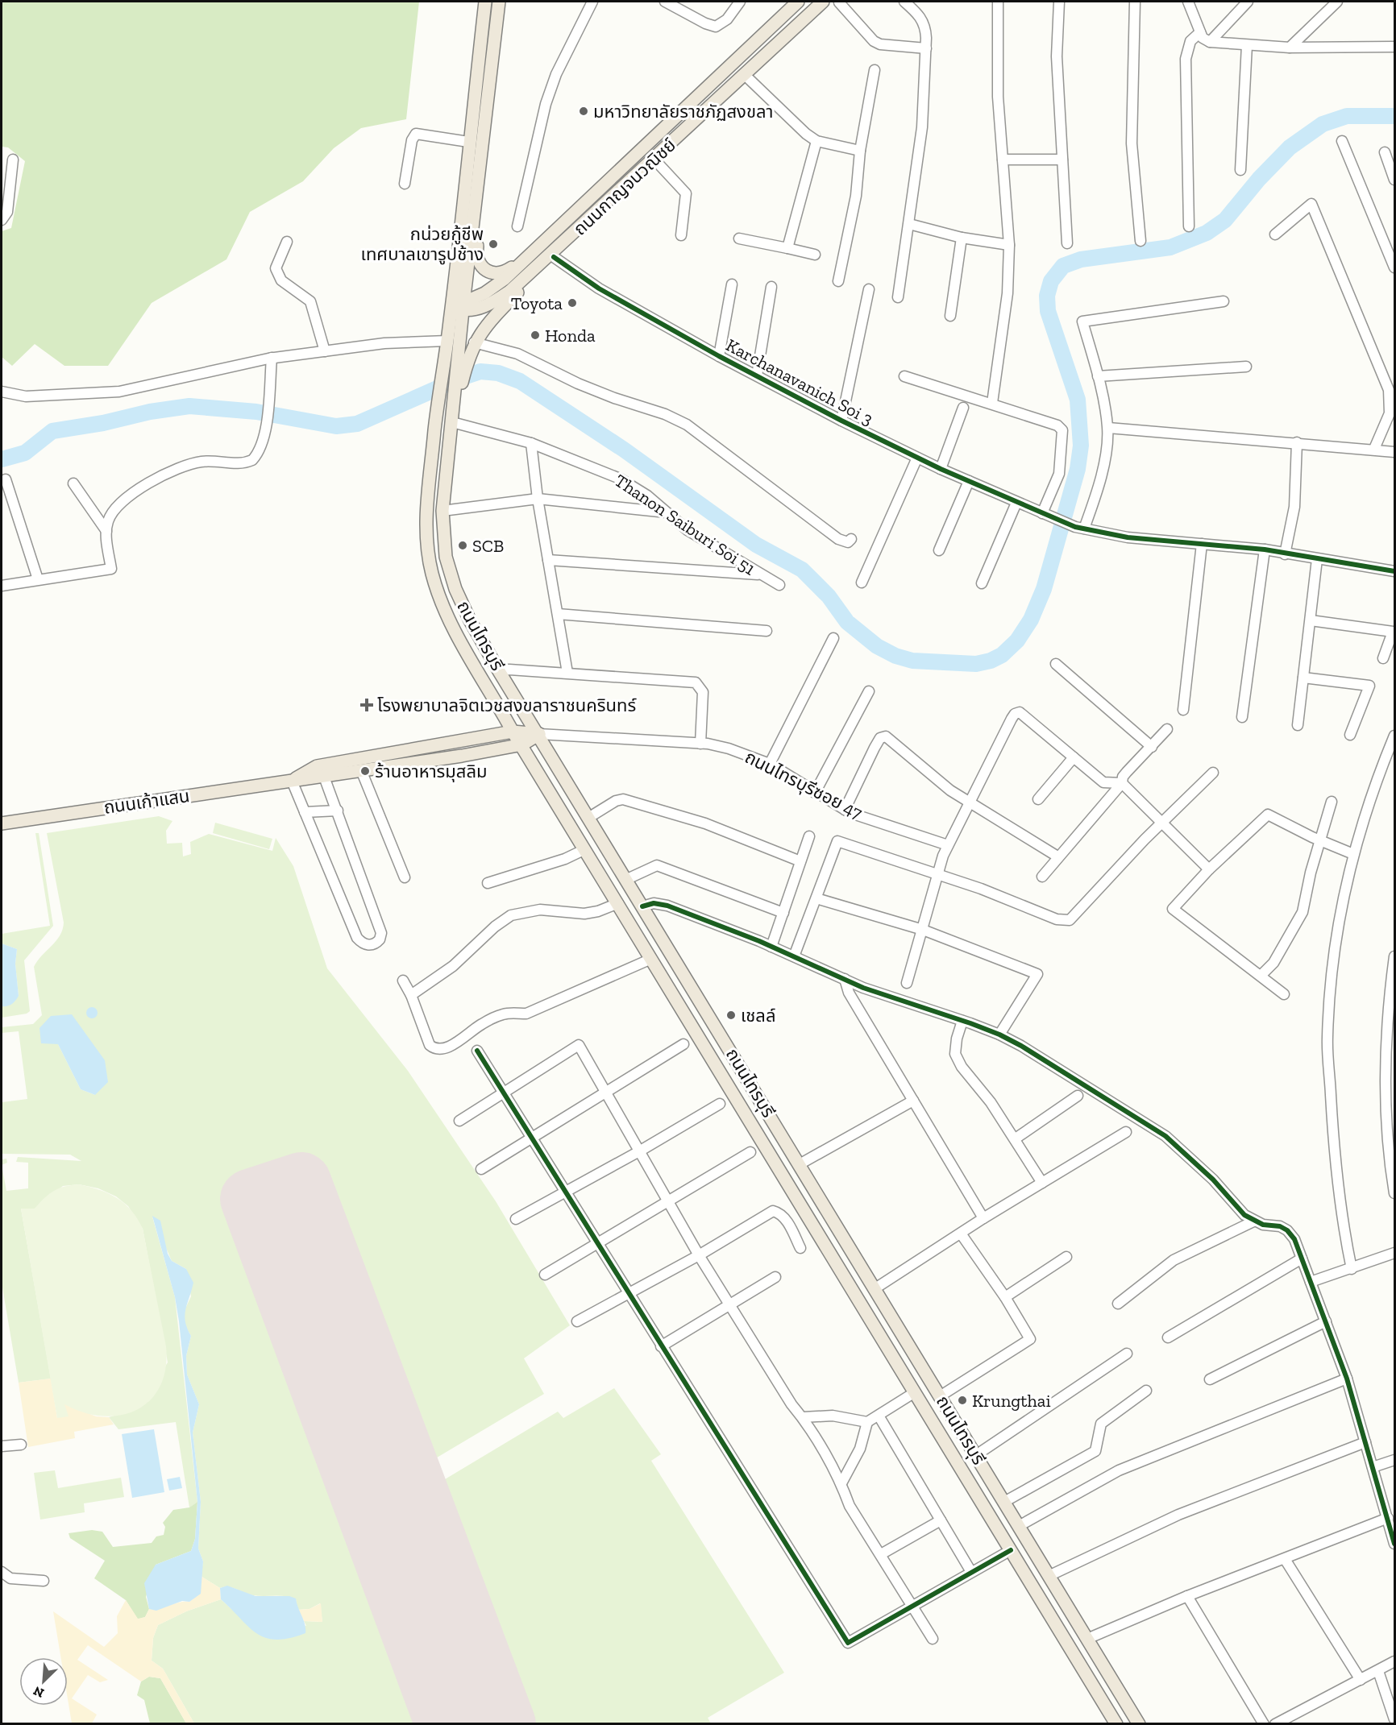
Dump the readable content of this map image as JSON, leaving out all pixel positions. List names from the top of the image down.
{
  "streets": {
    "main road": ["ถนนกาญจนวณิชย์", "ถนนไทรบุรี", "ถนนเก้าแสน"],
    "street": ["Karchanavanich Soi 3", "Thanon Saiburi Soi 51", "ถนนไทรบุรีซอย 47"]
  },
  "crossings": [
    ["ถนนกาญจนวณิชย์", "ถนนไทรบุรี"],
    ["Thanon Saiburi Soi 51", "ถนนไทรบุรี"],
    ["ถนนไทรบุรี", "ถนนไทรบุรีซอย 47"],
    ["ถนนไทรบุรี", "ถนนเก้าแสน"],
    ["ถนนไทรบุรีซอย 47", "ถนนเก้าแสน"]
  ],
  "places": {
    "other": [
      "มหาวิทยาลัยราชภัฏสงขลา",
      "กน่วยกู้ชีพ เทศบาลเขารูปช้าง",
      "Toyota",
      "Honda",
      "SCB",
      "ร้านอาหารมุสลิม",
      "เชลล์",
      "Krungthai"
    ],
    "health": ["โรงพยาบาลจิตเวชสงขลาราชนครินทร์"]
  },
  "north": "bottom left"
}
